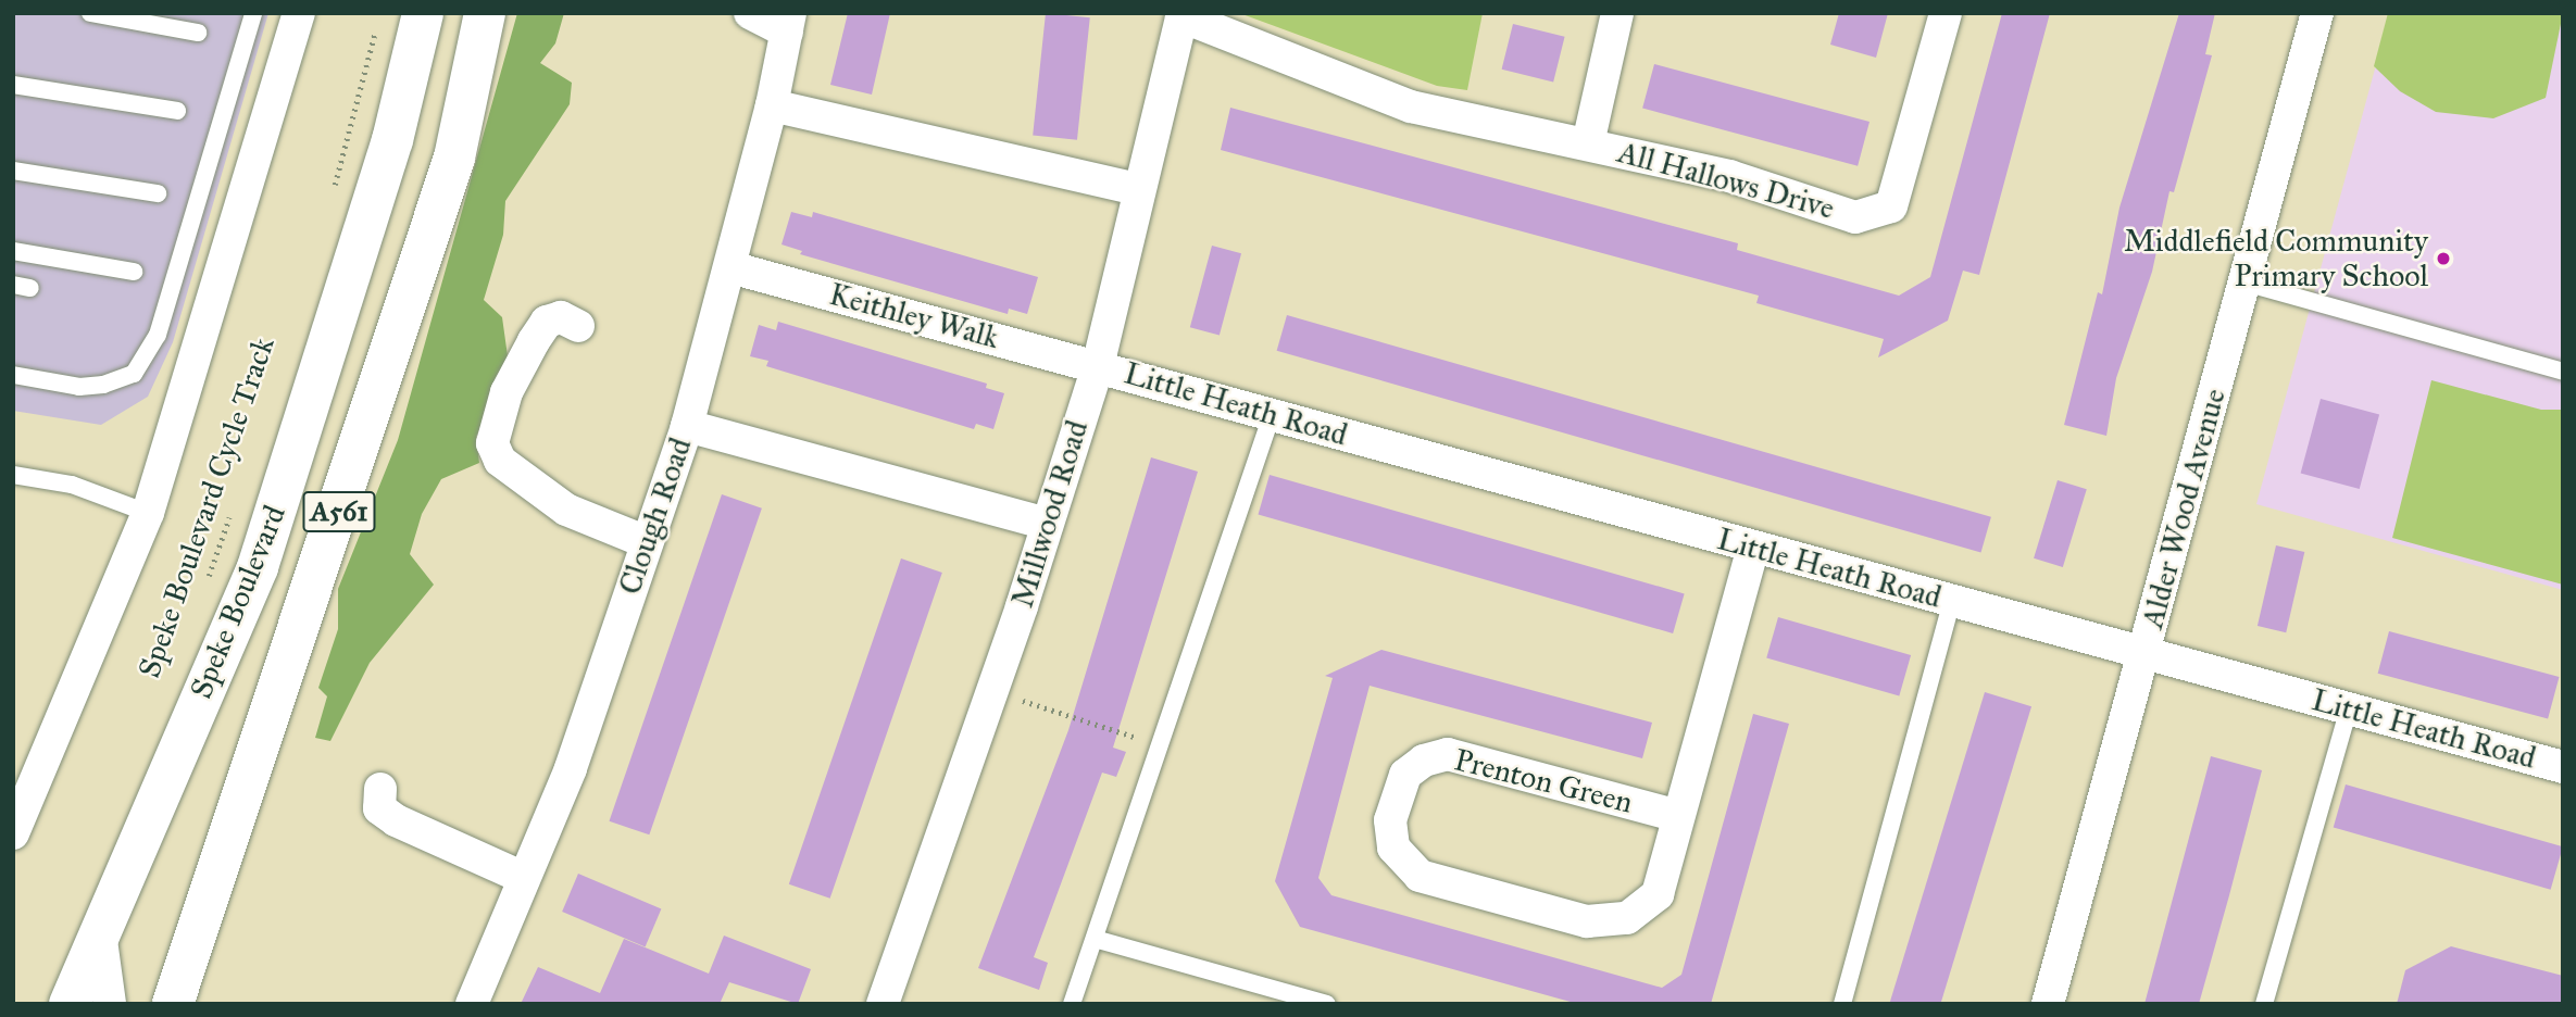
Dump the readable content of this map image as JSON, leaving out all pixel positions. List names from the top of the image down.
{
  "streets": {
    "highway": ["A561", "Speke Boulevard"],
    "street": [
      "All Hallows Drive",
      "Keithley Walk",
      "Little Heath Road",
      "Alder Wood Avenue",
      "Millwood Road",
      "Clough Road",
      "Prenton Green"
    ],
    "path": ["Speke Boulevard Cycle Track"]
  },
  "crossings": [
    ["All Hallows Drive", "Millwood Road"],
    ["Keithley Walk", "Little Heath Road"],
    ["Keithley Walk", "Millwood Road"],
    ["Keithley Walk", "Clough Road"],
    ["Little Heath Road", "Alder Wood Avenue"],
    ["Little Heath Road", "Millwood Road"],
    ["Little Heath Road", "Prenton Green"]
  ],
  "places": ["Middlefield Community Primary School"]
}
